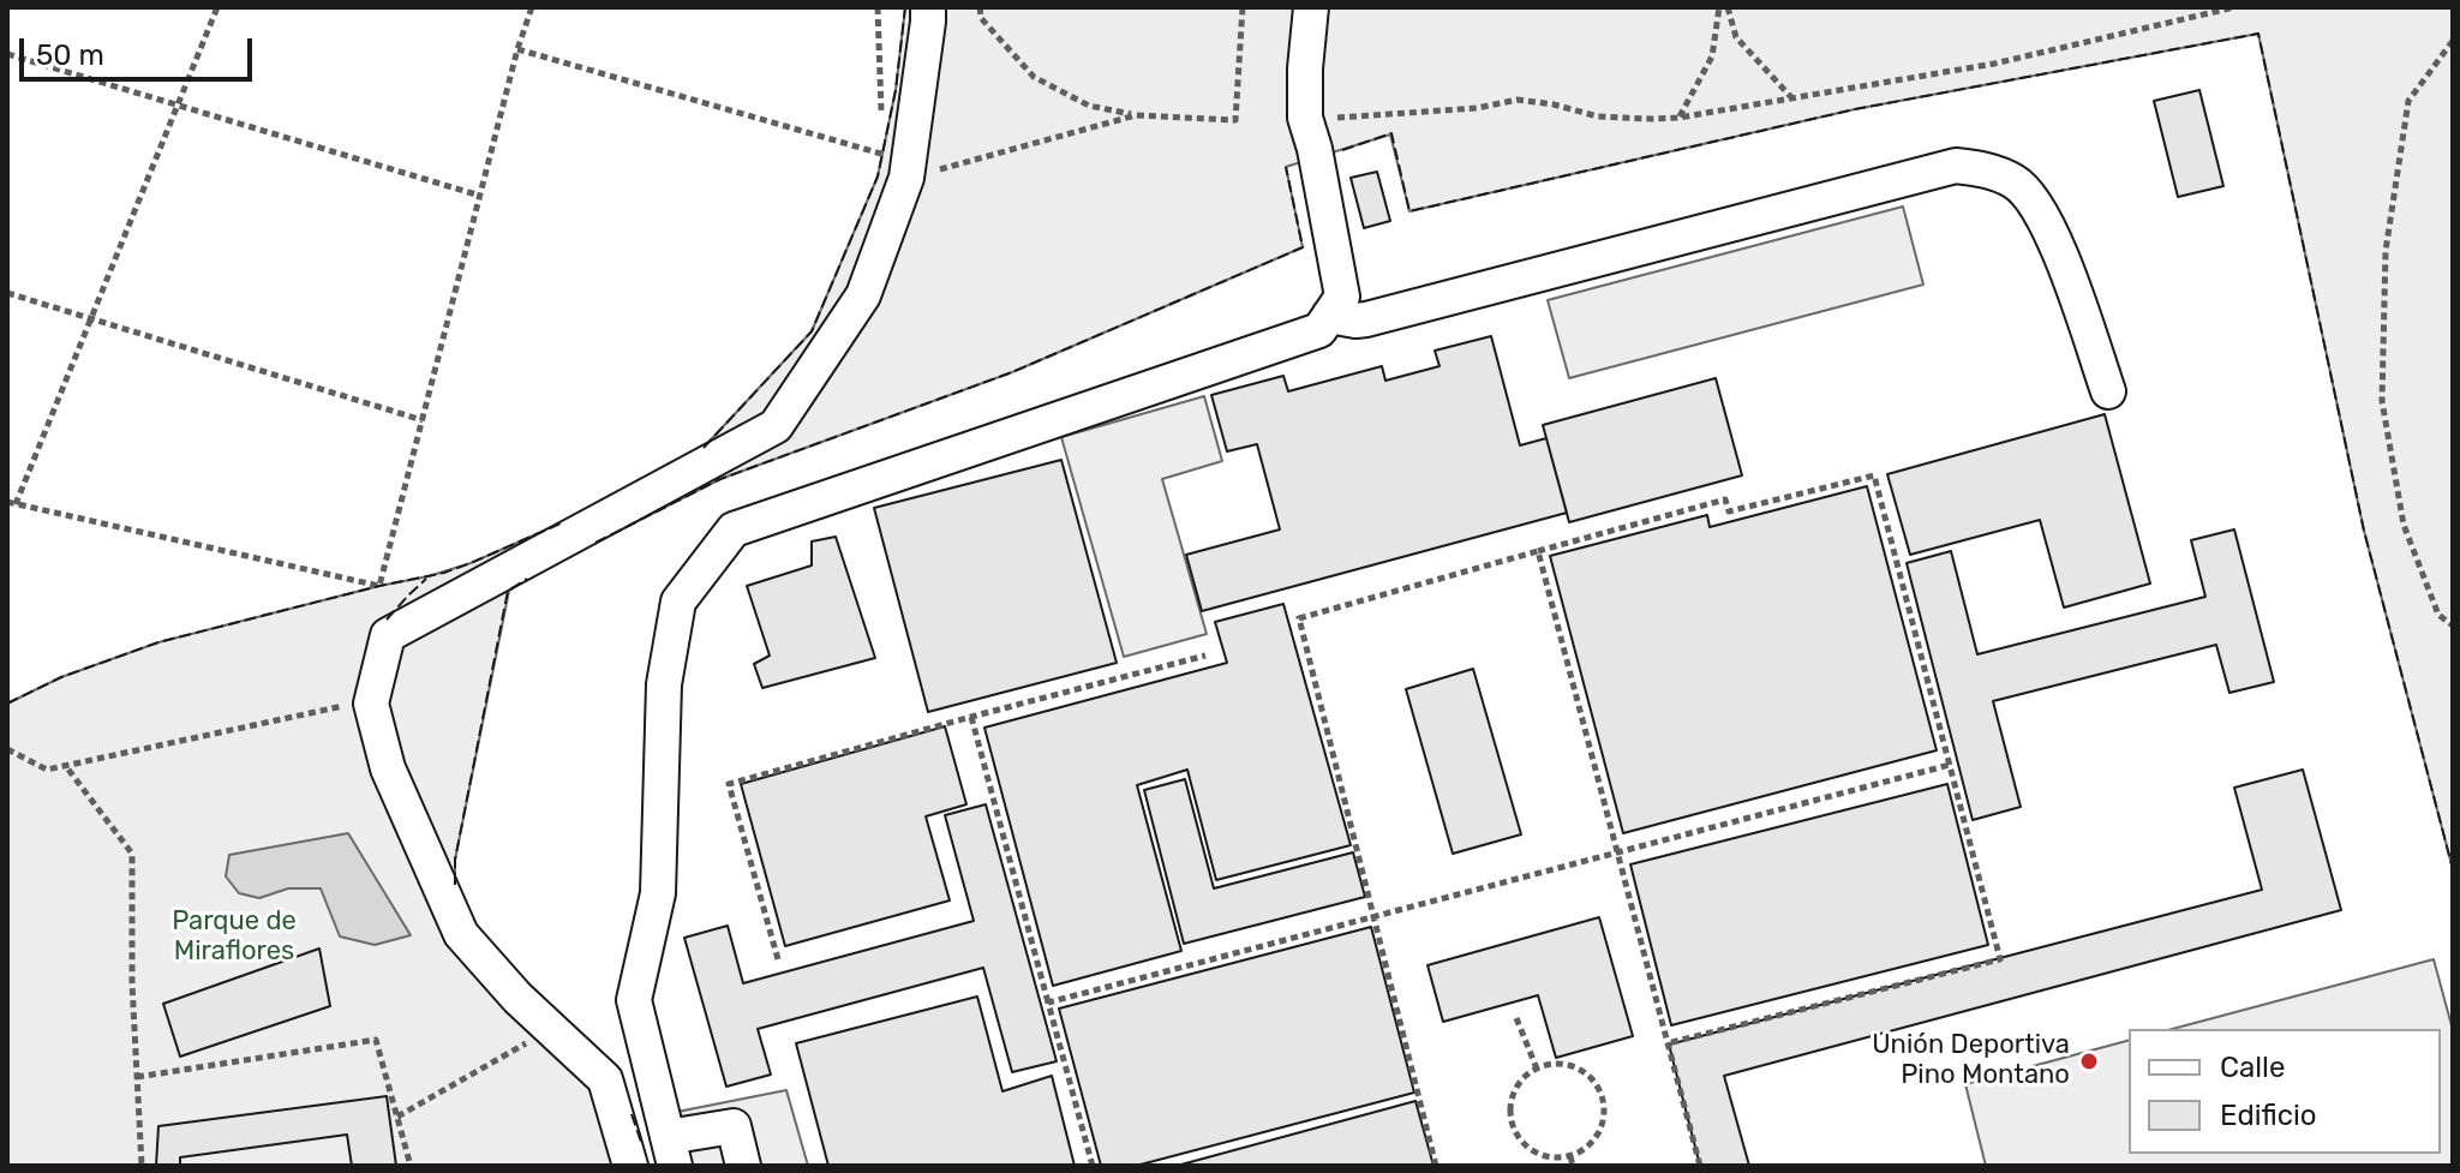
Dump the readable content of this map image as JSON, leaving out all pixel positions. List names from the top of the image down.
{
  "parks": ["Parque de Miraflores"],
  "places": ["Unión Deportiva Pino Montano"],
  "legend": ["Calle", "Edificio"],
  "scale_bar": "50 m"
}
